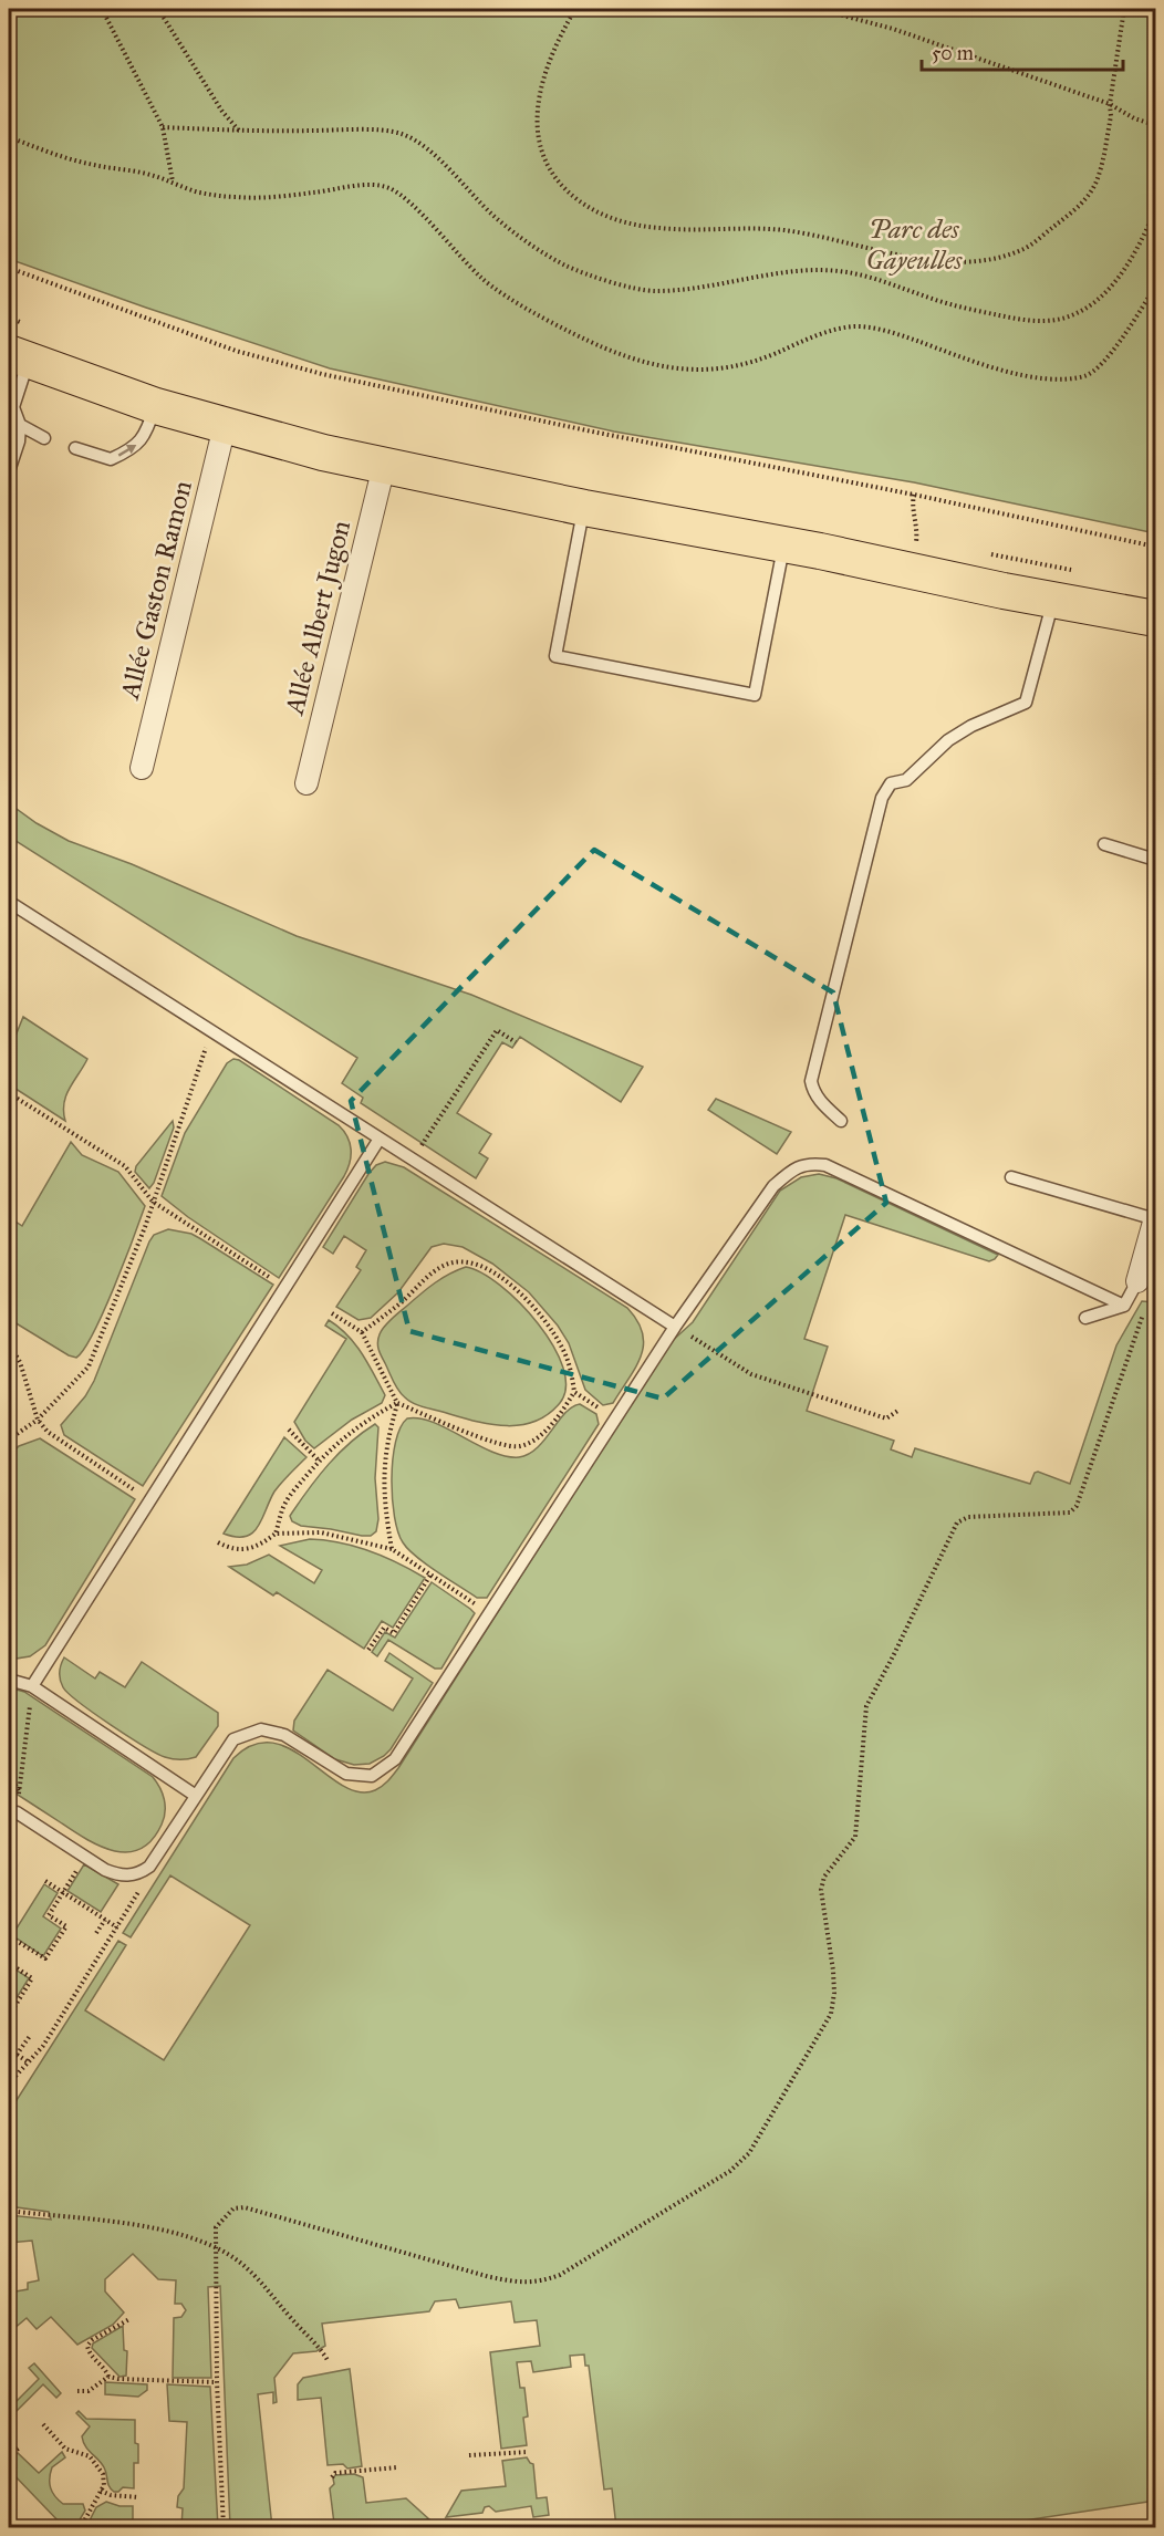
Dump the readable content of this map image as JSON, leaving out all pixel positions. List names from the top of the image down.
{
  "streets": {
    "street": ["Allée Gaston Ramon", "Allée Albert Jugon"]
  },
  "parks": ["Parc des Gayeulles"],
  "scale_bar": "50 m"
}
